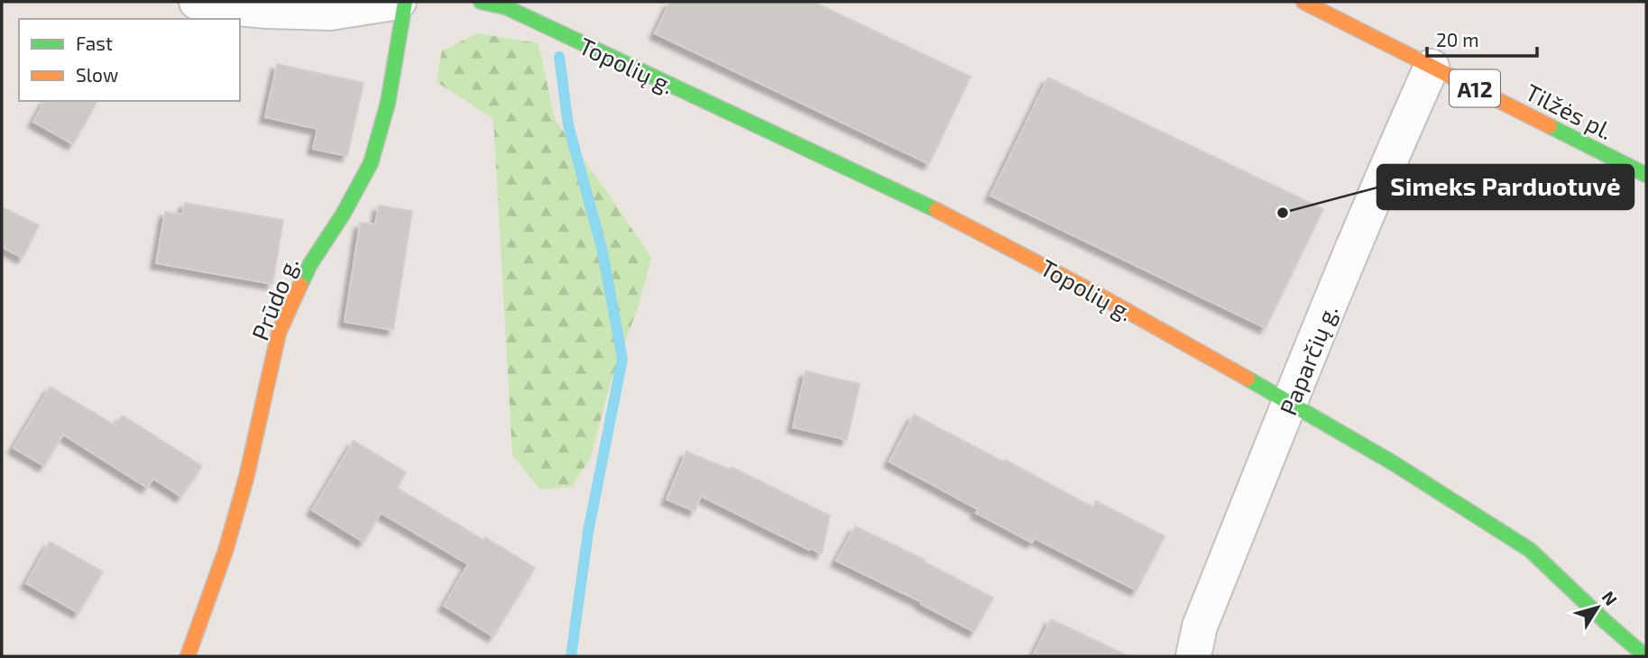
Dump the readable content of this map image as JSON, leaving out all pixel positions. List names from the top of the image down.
{
  "streets": {
    "main road": [
      "Topolių g.",
      "A12",
      "Tilžės pl.",
      "Prūdo g."
    ],
    "street": ["Paparčių g."]
  },
  "crossings": [
    ["Topolių g.", "Paparčių g."],
    ["Tilžės pl.", "Paparčių g."]
  ],
  "places": ["Simeks Parduotuvė"],
  "legend": ["Fast", "Slow"],
  "scale_bar": "20 m",
  "north": "top right"
}
